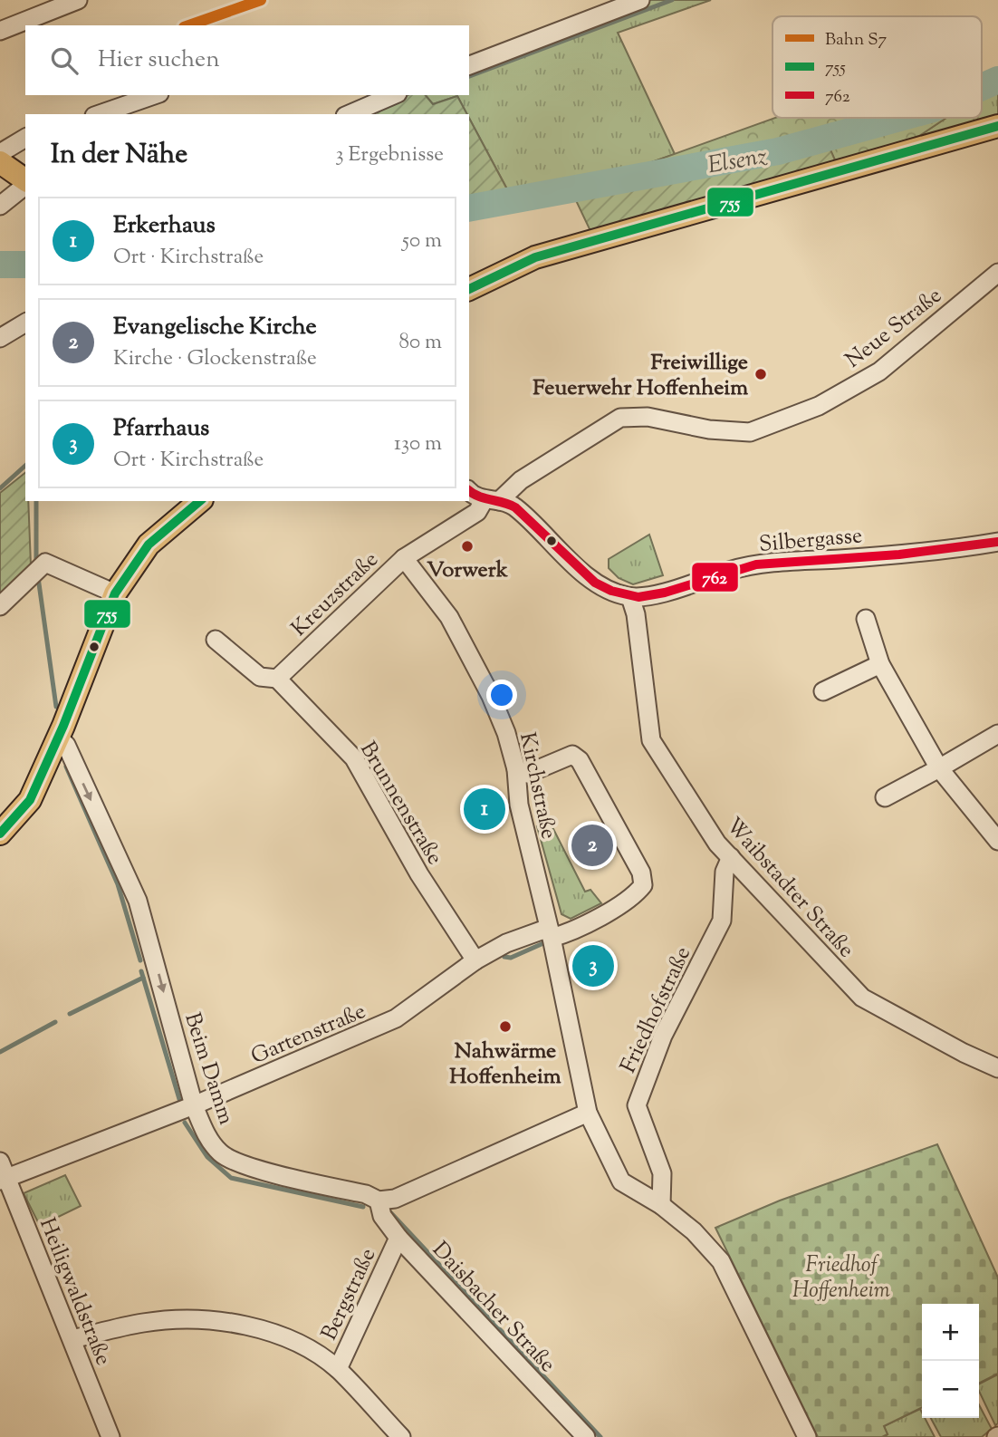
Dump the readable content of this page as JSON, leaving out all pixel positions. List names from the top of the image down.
{
  "streets": {
    "street": [
      "Neue Straße",
      "Silbergasse",
      "Kreuzstraße",
      "Kirchstraße",
      "Brunnenstraße",
      "Waibstadter Straße",
      "Friedhofstraße",
      "Gartenstraße",
      "Beim Damm",
      "Heiligwaldstraße",
      "Bergstraße",
      "Daisbacher Straße"
    ]
  },
  "crossings": [
    ["Neue Straße", "Kreuzstraße"],
    ["Silbergasse", "Waibstadter Straße"],
    ["Kreuzstraße", "Kirchstraße"],
    ["Kreuzstraße", "Brunnenstraße"],
    ["Kirchstraße", "Friedhofstraße"],
    ["Kirchstraße", "Gartenstraße"],
    ["Brunnenstraße", "Gartenstraße"],
    ["Waibstadter Straße", "Friedhofstraße"],
    ["Gartenstraße", "Beim Damm"],
    ["Gartenstraße", "Heiligwaldstraße"],
    ["Beim Damm", "Daisbacher Straße"],
    ["Heiligwaldstraße", "Bergstraße"],
    ["Bergstraße", "Daisbacher Straße"]
  ],
  "one_way": ["Beim Damm"],
  "water": ["Elsenz"],
  "parks": ["Friedhof Hoffenheim"],
  "places": ["Freiwillige Feuerwehr Hoffenheim", "Vorwerk", "Nahwärme Hoffenheim"],
  "lines": ["rail line S7", "transit line 755", "transit line 762"],
  "legend": ["Bahn S7", "755", "762"],
  "page": {
    "search": "Hier suchen",
    "heading": ["In der Nähe", "3 Ergebnisse"],
    "list": [
      {
        "mark": "1",
        "name": "Erkerhaus",
        "note": "Ort · Kirchstraße",
        "value": "50 m"
      },
      {
        "mark": "2",
        "name": "Evangelische Kirche",
        "note": "Kirche · Glockenstraße",
        "value": "80 m"
      },
      {
        "mark": "3",
        "name": "Pfarrhaus",
        "note": "Ort · Kirchstraße",
        "value": "130 m"
      }
    ],
    "pins": ["1", "2", "3"],
    "map_buttons": ["+", "−"]
  }
}
